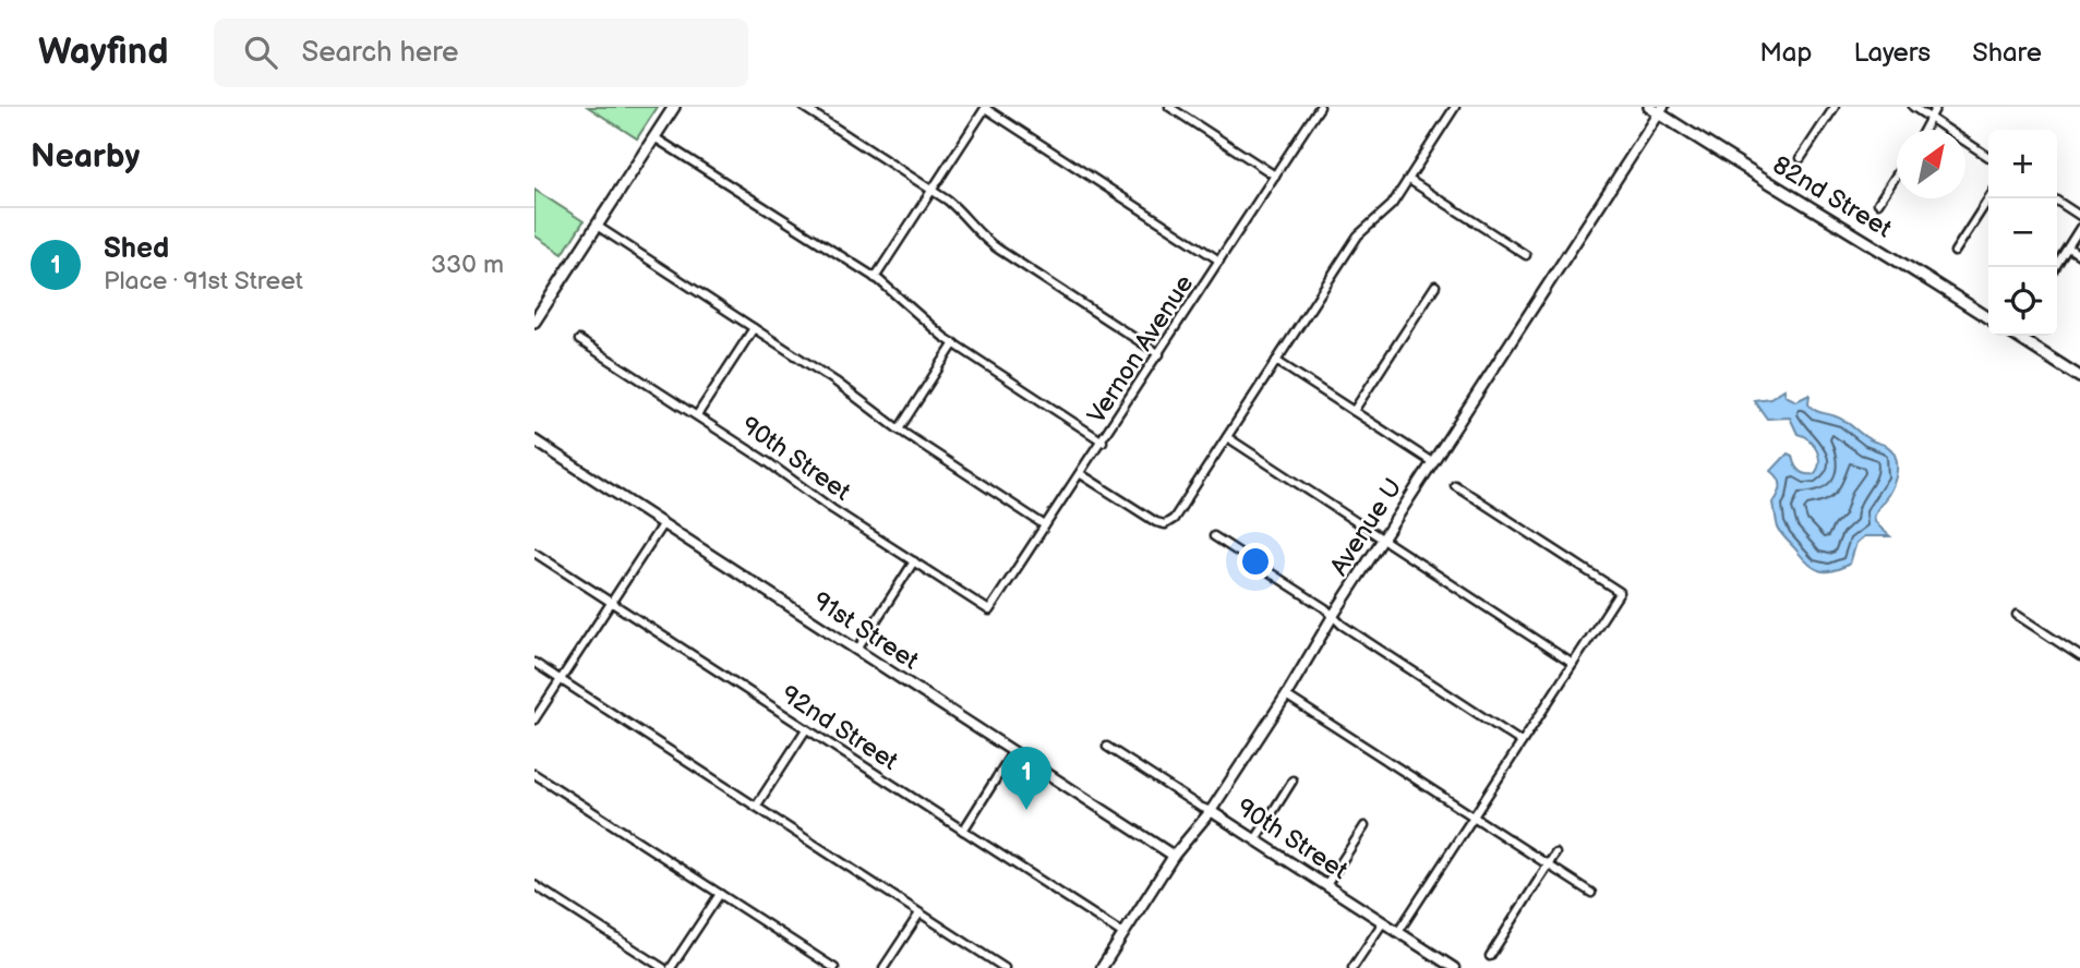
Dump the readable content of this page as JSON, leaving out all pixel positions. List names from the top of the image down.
{
  "streets": {
    "main road": ["82nd Street"],
    "street": [
      "Vernon Avenue",
      "90th Street",
      "Avenue U",
      "91st Street",
      "92nd Street"
    ]
  },
  "crossings": [
    ["82nd Street", "Avenue U"],
    ["Vernon Avenue", "90th Street"],
    ["90th Street", "Avenue U"],
    ["Avenue U", "91st Street"],
    ["Avenue U", "92nd Street"]
  ],
  "north": "top right",
  "page": {
    "header": "Wayfind",
    "search": "Search here",
    "nav": ["Map", "Layers", "Share"],
    "heading": "Nearby",
    "map_buttons": ["+", "−"],
    "list": [
      {
        "mark": "1",
        "name": "Shed",
        "note": "Place · 91st Street",
        "value": "330 m"
      }
    ],
    "pins": "1"
  }
}
